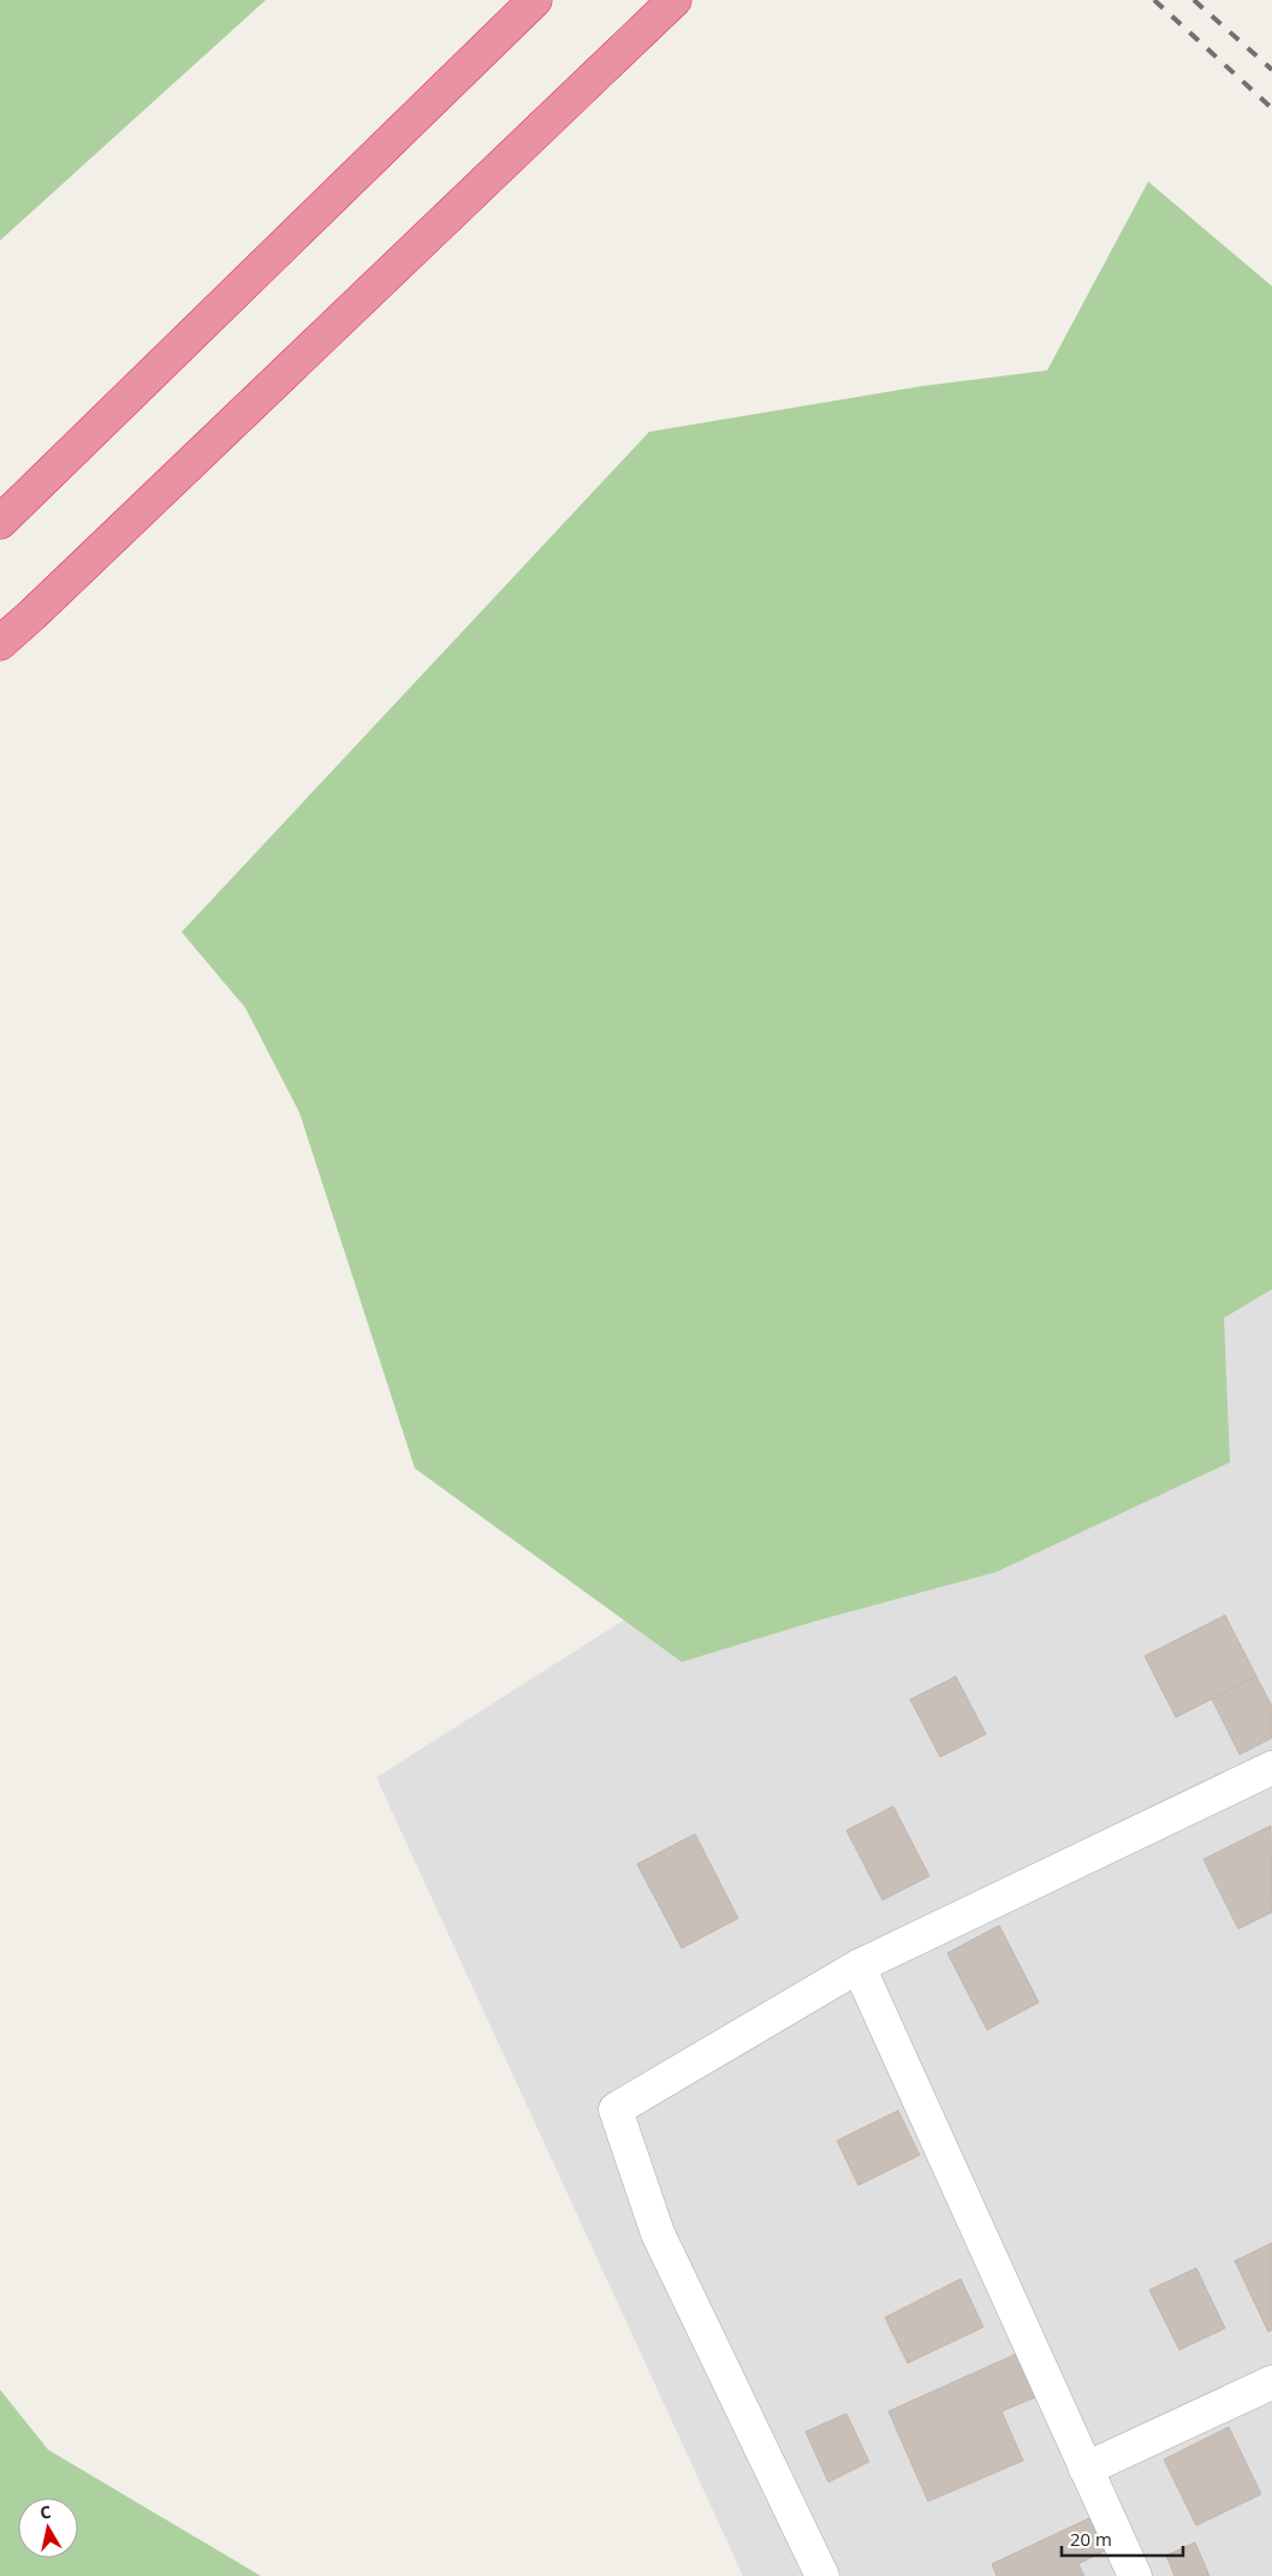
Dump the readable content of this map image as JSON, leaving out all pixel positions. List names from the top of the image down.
{
  "scale_bar": "20 m",
  "north": "top"
}
